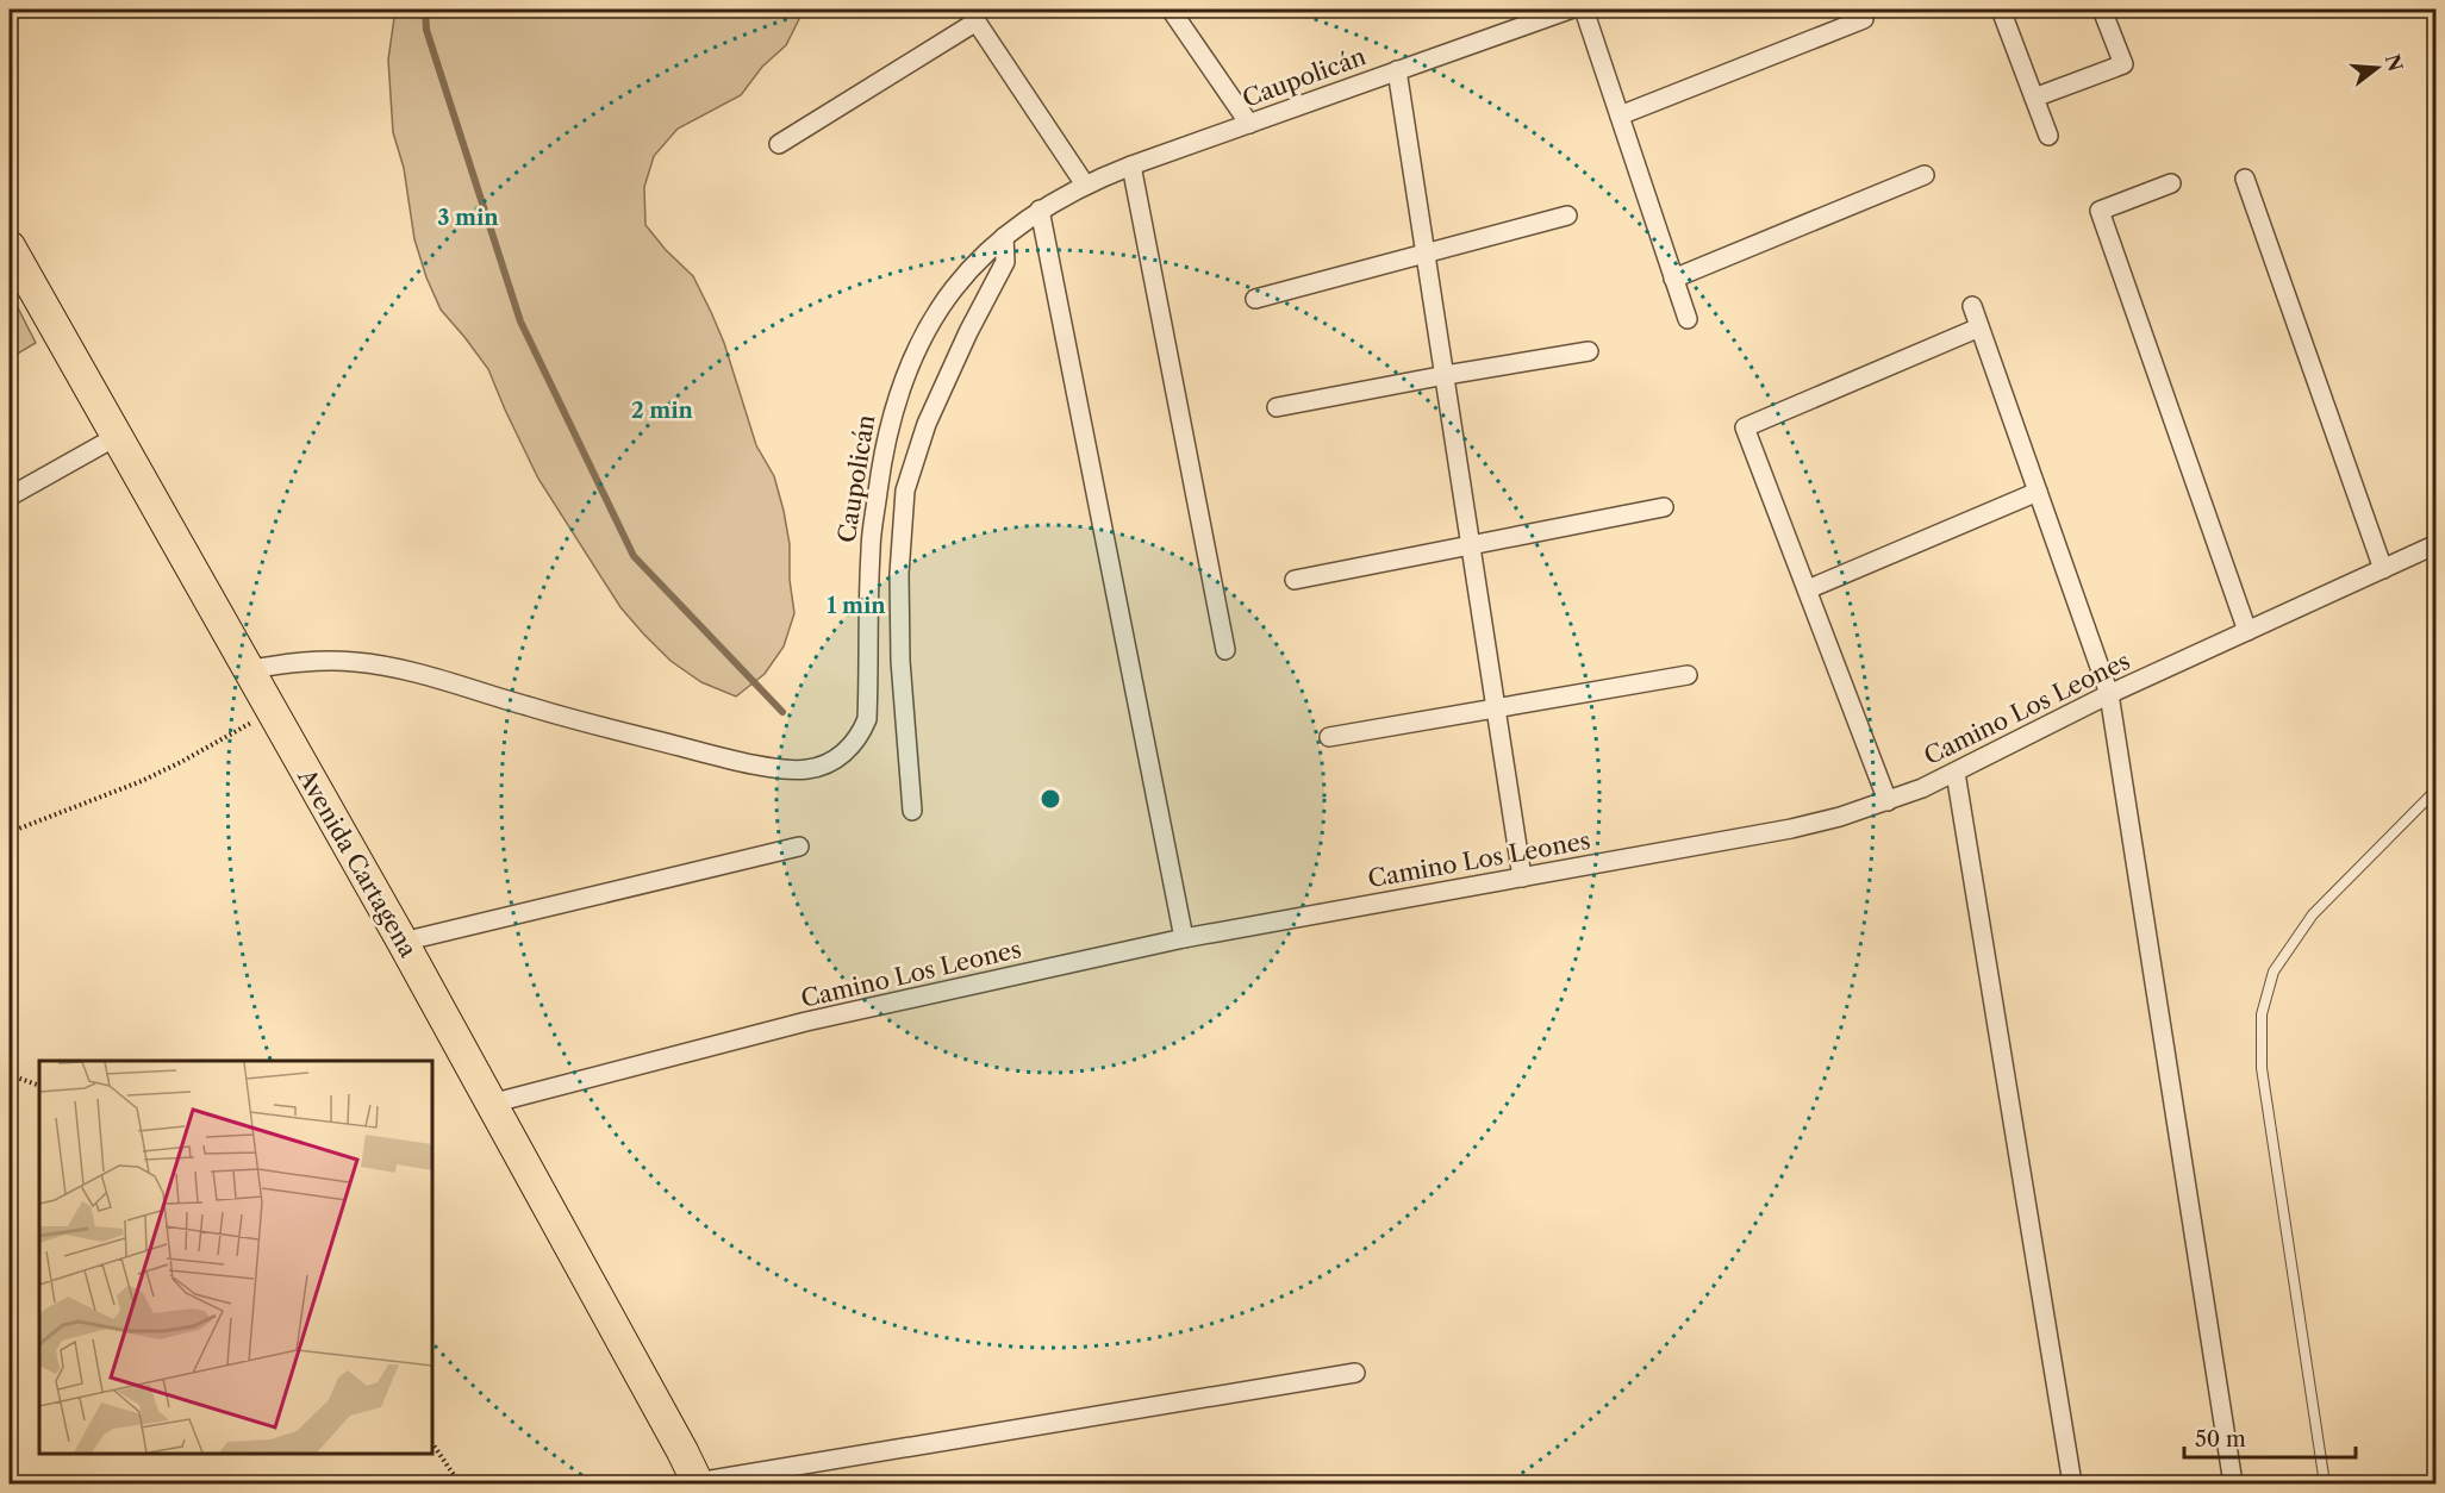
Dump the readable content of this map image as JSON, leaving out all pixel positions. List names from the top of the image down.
{
  "streets": {
    "main road": ["Avenida Cartagena"],
    "street": ["Caupolicán", "Camino Los Leones"]
  },
  "crossings": [
    ["Caupolicán", "Avenida Cartagena"],
    ["Camino Los Leones", "Avenida Cartagena"]
  ],
  "scale_bar": "50 m",
  "north": "right",
  "rings": ["3 min", "2 min", "1 min"]
}
